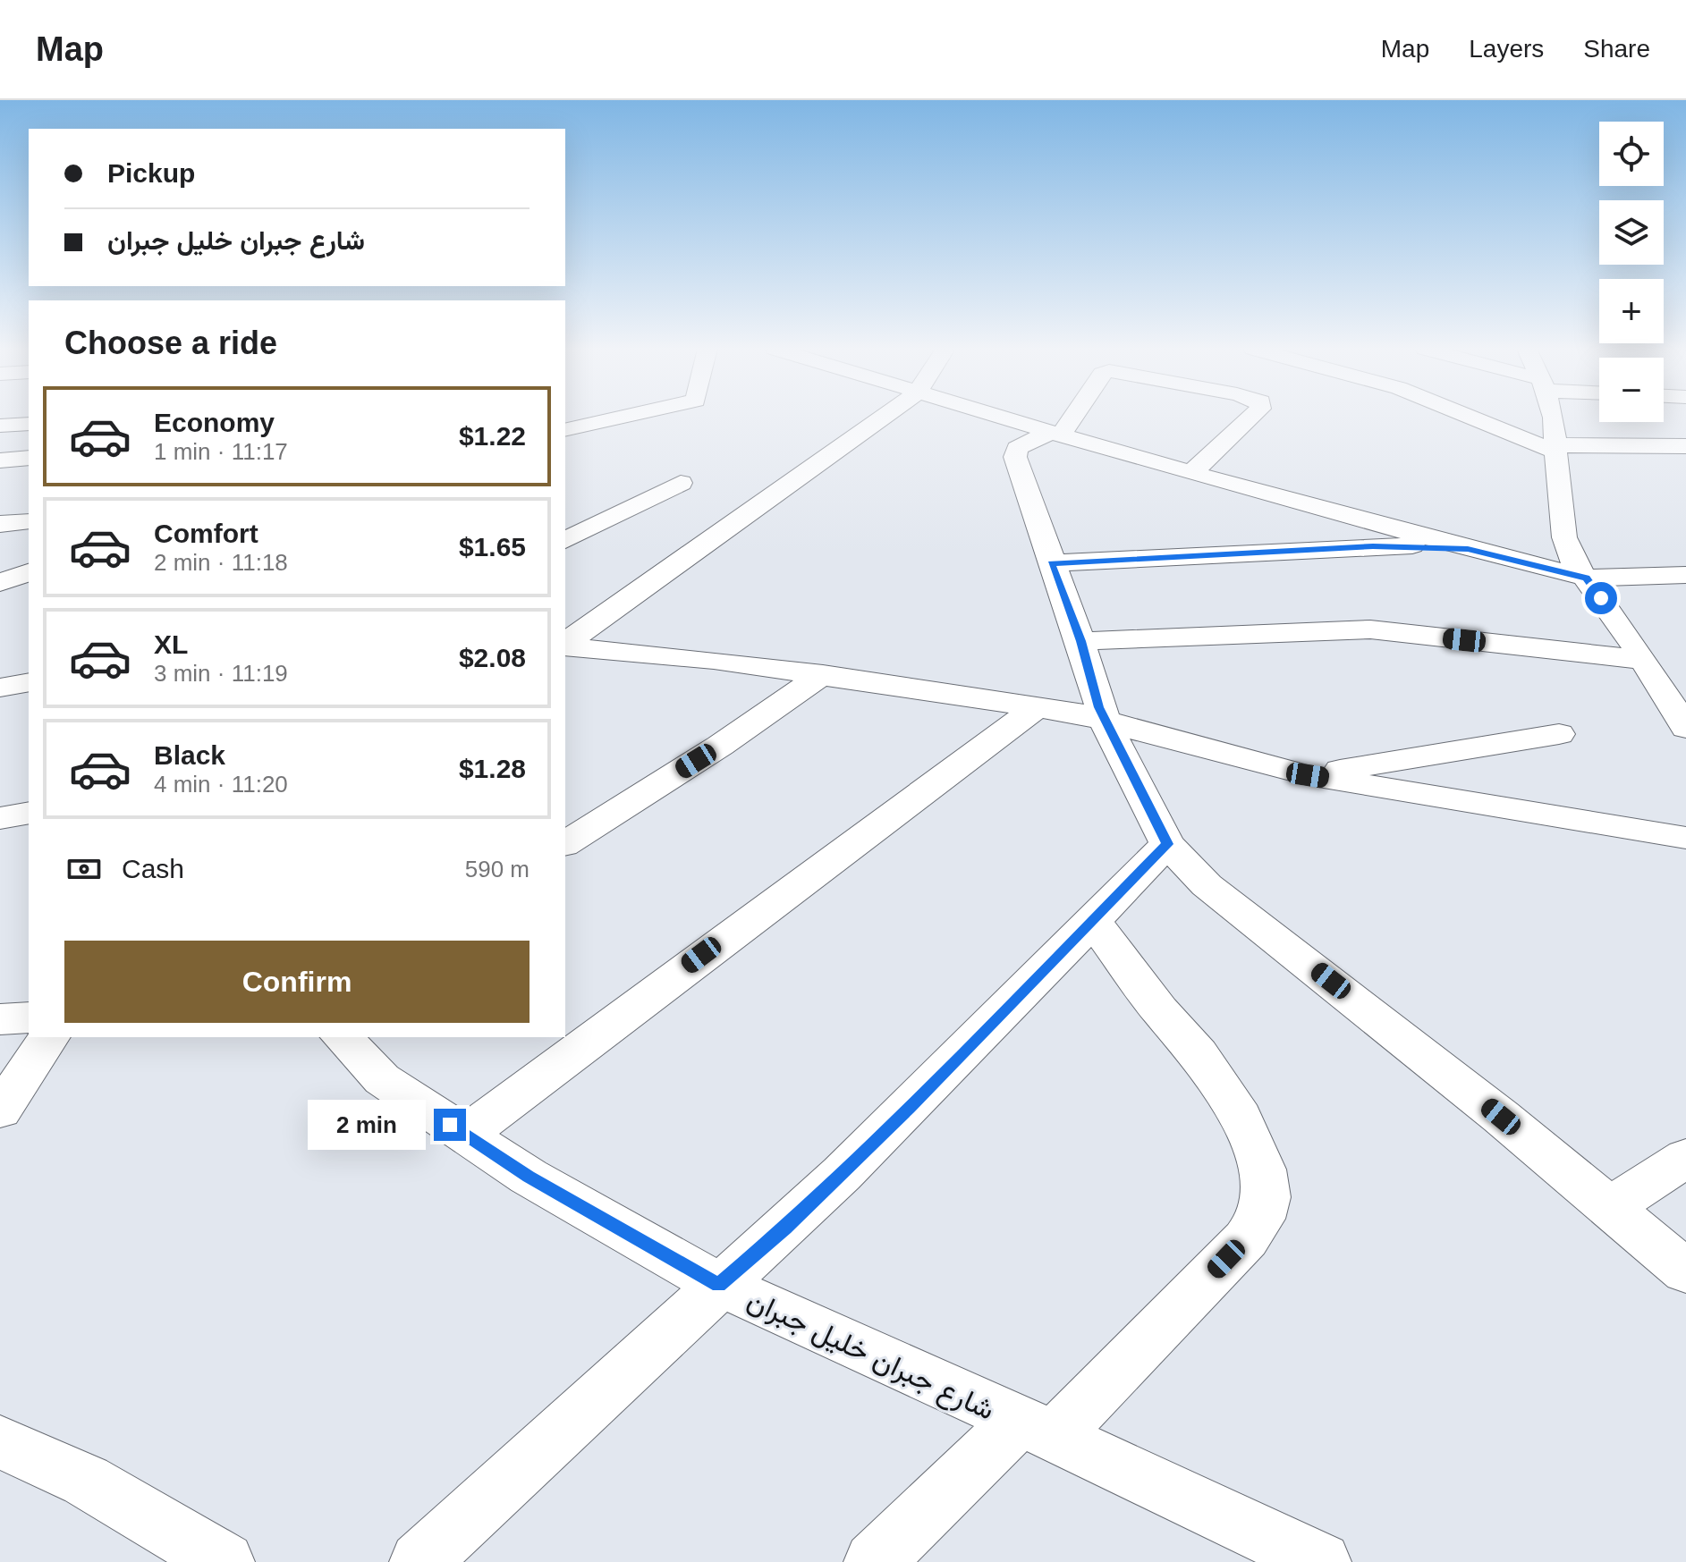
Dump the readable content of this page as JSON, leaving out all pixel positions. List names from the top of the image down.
{
  "streets": {
    "street": ["شارع جبران خليل جبران"]
  },
  "page": {
    "header": "Map",
    "nav": ["Map", "Layers", "Share"],
    "map_buttons": ["+", "−"],
    "banner": ["Pickup", "شارع جبران خليل جبران"],
    "heading": "Choose a ride",
    "list": [
      {
        "name": "Economy",
        "note": "1 min · 11:17",
        "value": "$1.22"
      },
      {
        "name": "Comfort",
        "note": "2 min · 11:18",
        "value": "$1.65"
      },
      {
        "name": "XL",
        "note": "3 min · 11:19",
        "value": "$2.08"
      },
      {
        "name": "Black",
        "note": "4 min · 11:20",
        "value": "$1.28"
      }
    ],
    "pay": ["Cash", "590 m"],
    "buttons": "Confirm",
    "bubble": "2 min"
  }
}
